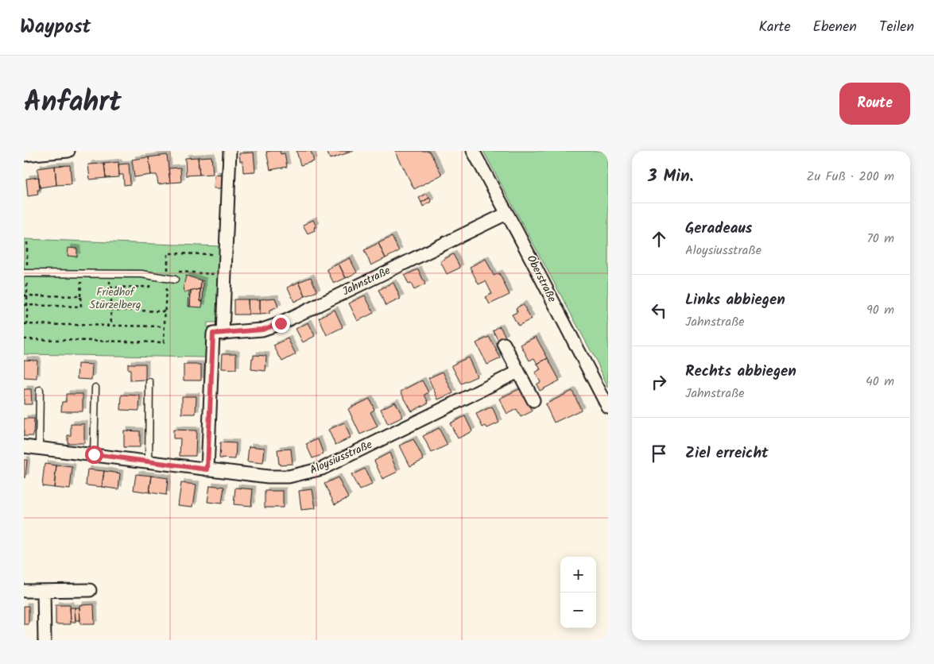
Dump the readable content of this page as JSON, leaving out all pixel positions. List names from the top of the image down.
{
  "streets": {
    "street": ["Oberstraße", "Jahnstraße", "Aloysiusstraße"]
  },
  "crossings": [
    ["Oberstraße", "Jahnstraße"]
  ],
  "parks": ["Friedhof Stürzelberg"],
  "page": {
    "header": "Waypost",
    "nav": ["Karte", "Ebenen", "Teilen"],
    "title": "Anfahrt",
    "buttons": "Route",
    "heading": ["3 Min.", "Zu Fuß · 200 m"],
    "list": [
      ["Geradeaus", "Aloysiusstraße", "70 m"],
      ["Links abbiegen", "Jahnstraße", "90 m"],
      ["Rechts abbiegen", "Jahnstraße", "40 m"],
      "Ziel erreicht"
    ],
    "map_buttons": ["+", "−"]
  }
}
